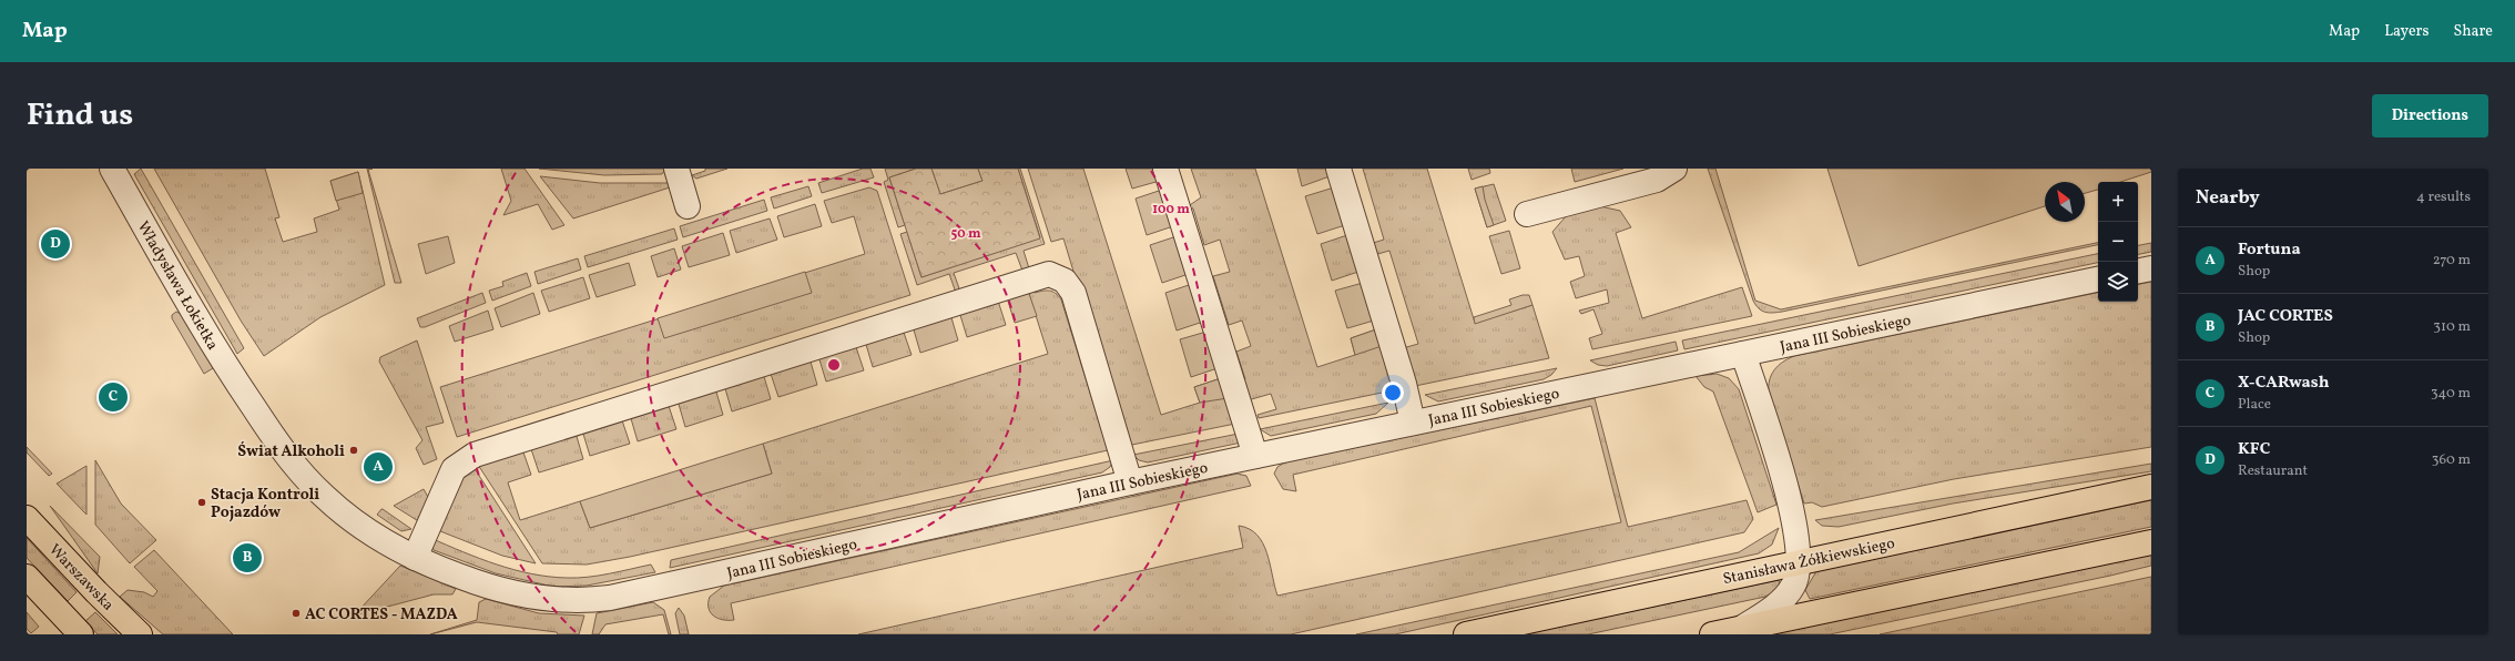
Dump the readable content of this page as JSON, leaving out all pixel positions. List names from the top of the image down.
{
  "streets": {
    "main road": ["Stanisława Żółkiewskiego", "Warszawska"],
    "street": ["Władysława Łokietka", "Jana III Sobieskiego"]
  },
  "crossings": [
    ["Władysława Łokietka", "Jana III Sobieskiego"]
  ],
  "places": ["Świat Alkoholi", "Stacja Kontroli Pojazdów", "AC CORTES - MAZDA"],
  "north": "top left",
  "page": {
    "header": "Map",
    "nav": ["Map", "Layers", "Share"],
    "title": "Find us",
    "buttons": "Directions",
    "heading": ["Nearby", "4 results"],
    "map_buttons": ["+", "−"],
    "list": [
      {
        "mark": "A",
        "name": "Fortuna",
        "note": "Shop",
        "value": "270 m"
      },
      {
        "mark": "B",
        "name": "JAC CORTES",
        "note": "Shop",
        "value": "310 m"
      },
      {
        "mark": "C",
        "name": "X-CARwash",
        "note": "Place",
        "value": "340 m"
      },
      {
        "mark": "D",
        "name": "KFC",
        "note": "Restaurant",
        "value": "360 m"
      }
    ],
    "pins": [
      "D",
      "C",
      "A",
      "B"
    ]
  },
  "rings": ["100 m", "50 m"]
}
